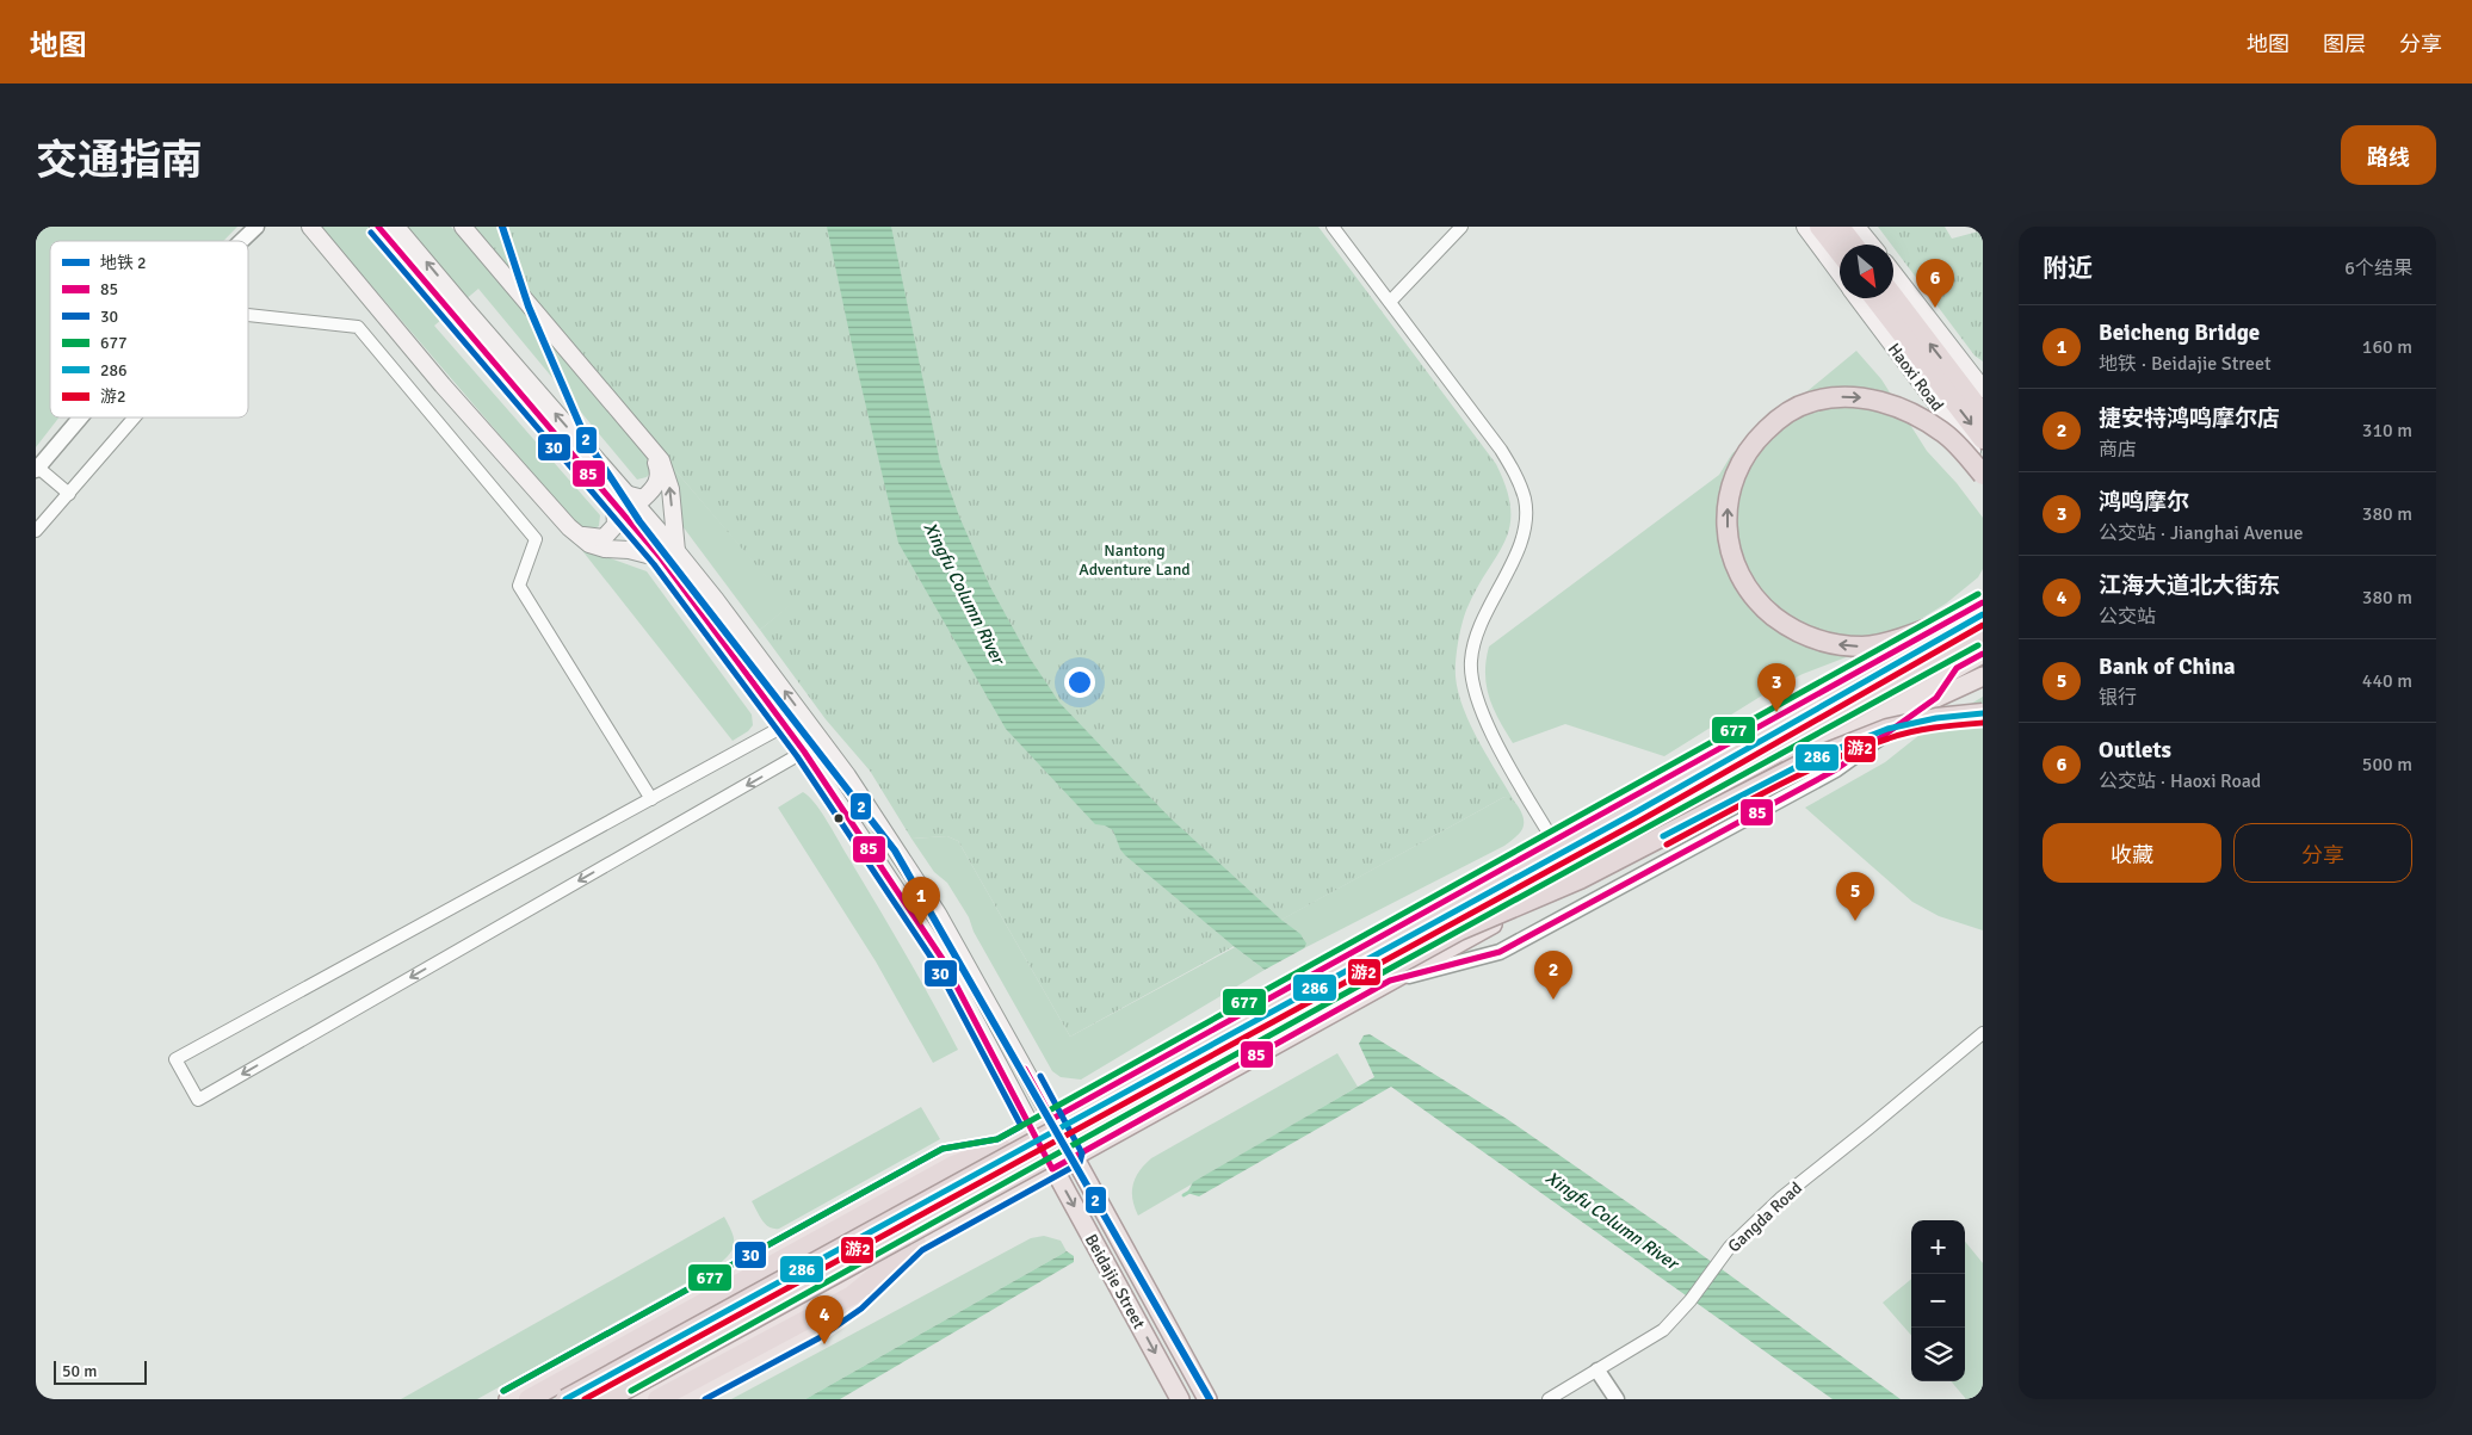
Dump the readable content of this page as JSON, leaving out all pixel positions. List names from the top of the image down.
{
  "streets": {
    "main road": ["Haoxi Road", "Beidajie Street"],
    "street": ["Gangda Road"]
  },
  "water": ["Xingfu Column River"],
  "parks": ["Nantong Adventure Land"],
  "lines": [
    "metro line 2",
    "transit line 85",
    "transit line 30",
    "transit line 677",
    "transit line 286",
    "transit line 游2"
  ],
  "legend": [
    "地铁 2",
    "85",
    "30",
    "677",
    "286",
    "游2"
  ],
  "scale_bar": "50 m",
  "north": "bottom right",
  "page": {
    "header": "地图",
    "nav": ["地图", "图层", "分享"],
    "title": "交通指南",
    "buttons": [
      "路线",
      ["收藏", "分享"]
    ],
    "heading": ["附近", "6个结果"],
    "pins": [
      "6",
      "3",
      "5",
      "1",
      "2",
      "4"
    ],
    "list": [
      {
        "mark": "1",
        "name": "Beicheng Bridge",
        "note": "地铁 · Beidajie Street",
        "value": "160 m"
      },
      {
        "mark": "2",
        "name": "捷安特鸿鸣摩尔店",
        "note": "商店",
        "value": "310 m"
      },
      {
        "mark": "3",
        "name": "鸿鸣摩尔",
        "note": "公交站 · Jianghai Avenue",
        "value": "380 m"
      },
      {
        "mark": "4",
        "name": "江海大道北大街东",
        "note": "公交站",
        "value": "380 m"
      },
      {
        "mark": "5",
        "name": "Bank of China",
        "note": "银行",
        "value": "440 m"
      },
      {
        "mark": "6",
        "name": "Outlets",
        "note": "公交站 · Haoxi Road",
        "value": "500 m"
      }
    ],
    "map_buttons": ["+", "−"],
    "scale": "50 m"
  }
}
